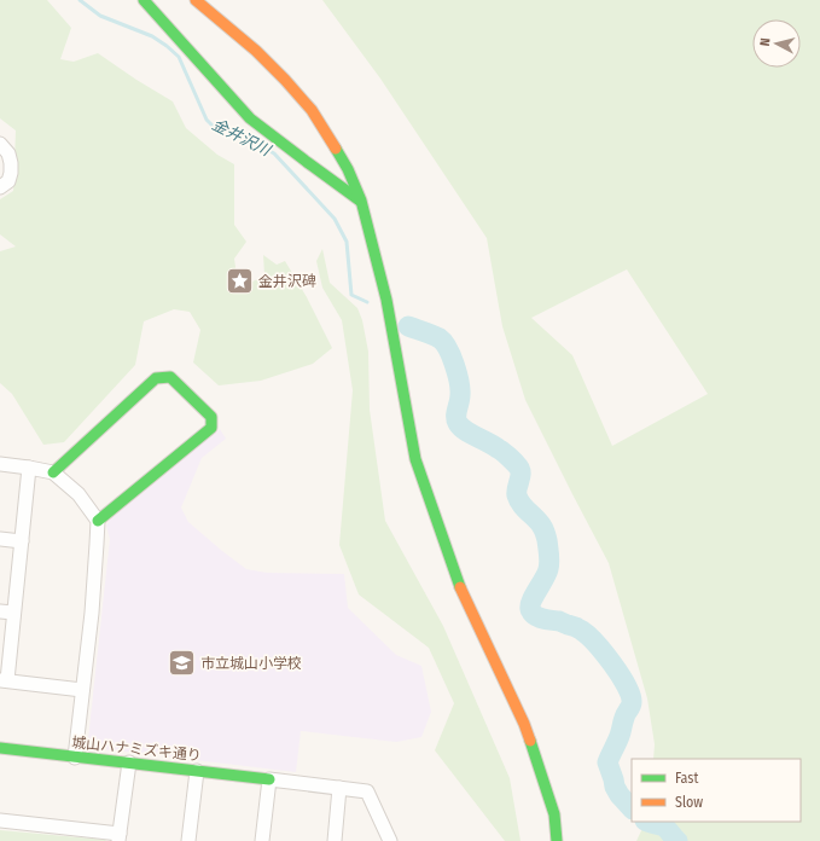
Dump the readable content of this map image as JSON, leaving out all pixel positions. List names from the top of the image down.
{
  "streets": {
    "street": ["城山ハナミズキ通り"]
  },
  "water": ["金井沢川"],
  "places": {
    "place": ["金井沢碑"],
    "school or university": ["市立城山小学校"]
  },
  "legend": ["Fast", "Slow"],
  "north": "left"
}
